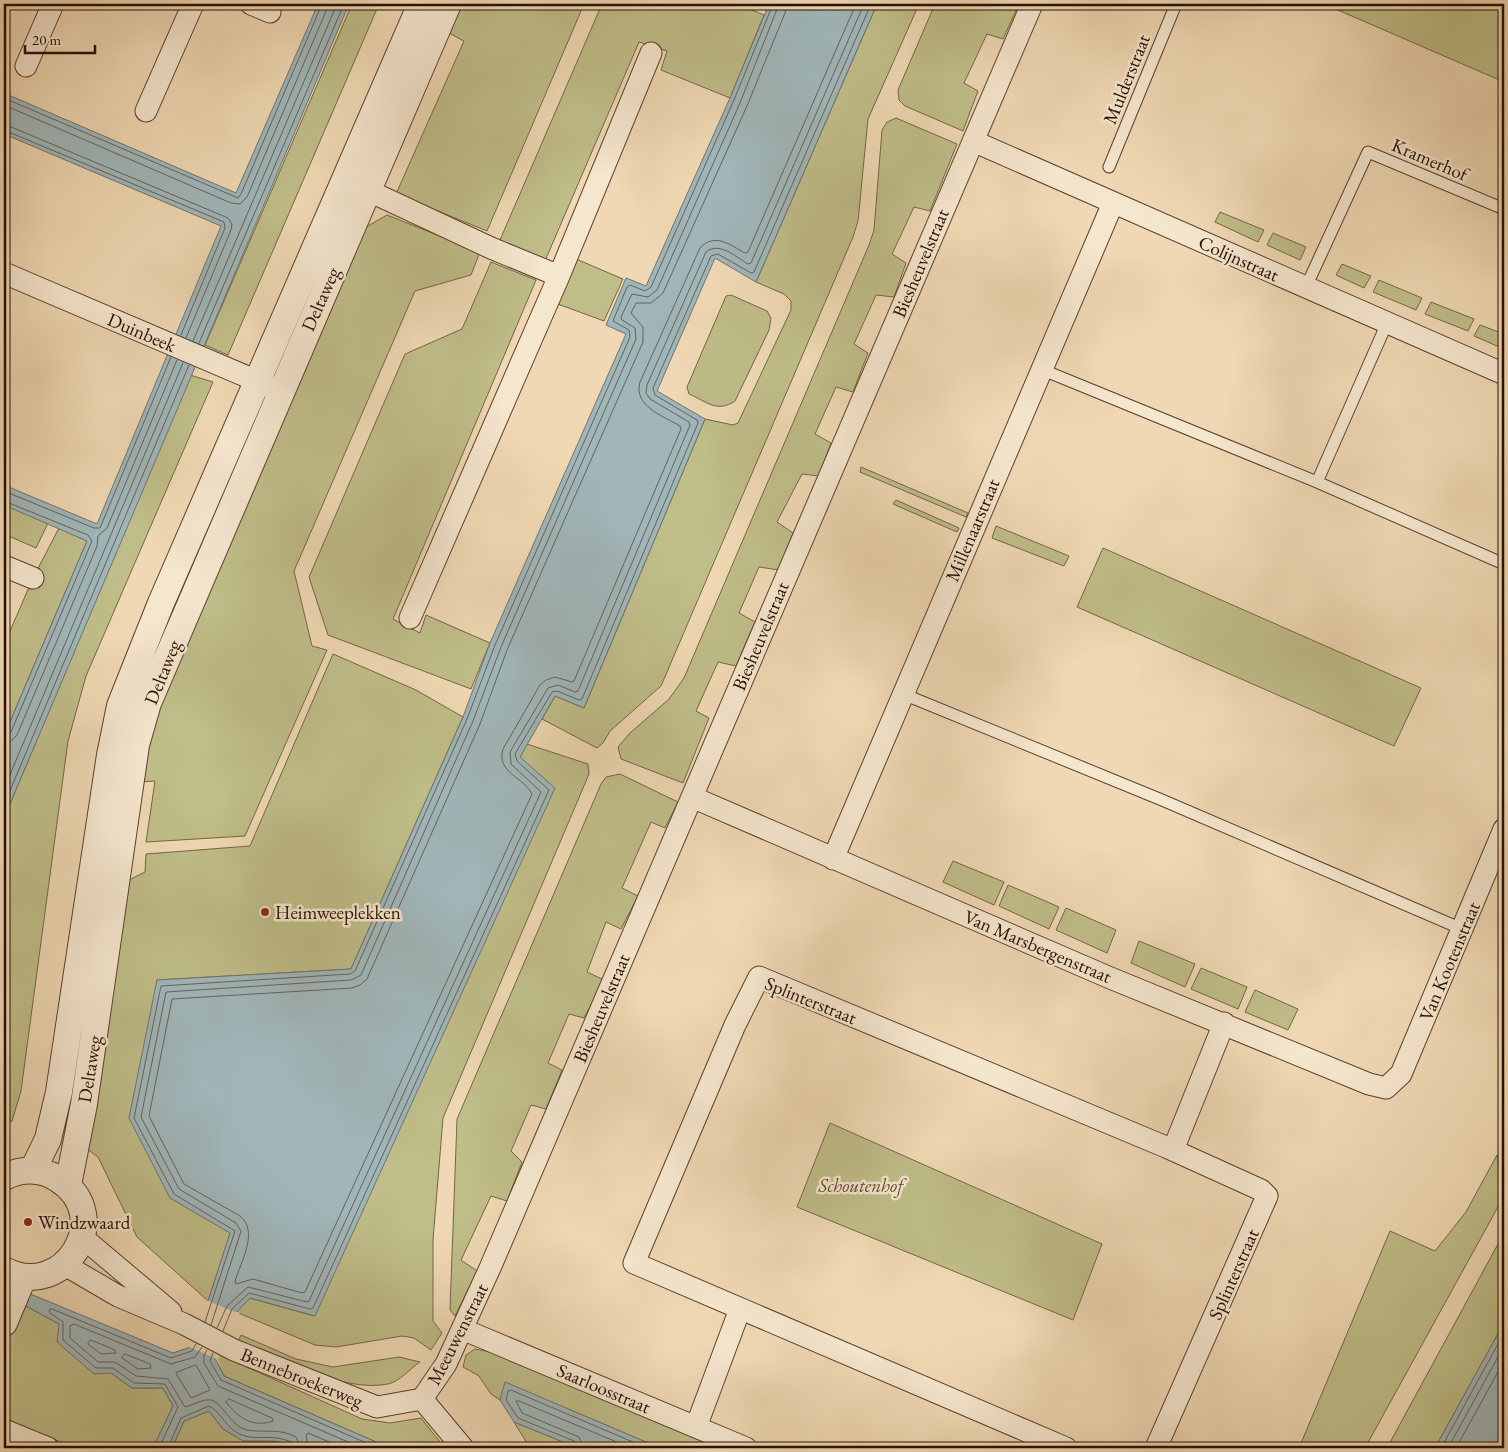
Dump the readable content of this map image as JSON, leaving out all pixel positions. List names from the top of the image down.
{
  "streets": {
    "street": [
      "Colijnstraat",
      "Biesheuvelstraat",
      "Deltaweg",
      "Duinbeek",
      "Millenaarstraat",
      "Van Marsbergenstraat",
      "Van Kootenstraat",
      "Splinterstraat",
      "Meeuwenstraat",
      "Bennebroekerweg",
      "Saarloosstraat"
    ],
    "lane": ["Mulderstraat", "Kramerhof"]
  },
  "crossings": [
    ["Kramerhof", "Colijnstraat"],
    ["Colijnstraat", "Biesheuvelstraat"],
    ["Colijnstraat", "Millenaarstraat"],
    ["Biesheuvelstraat", "Van Marsbergenstraat"],
    ["Biesheuvelstraat", "Meeuwenstraat"],
    ["Deltaweg", "Duinbeek"],
    ["Millenaarstraat", "Van Marsbergenstraat"],
    ["Van Marsbergenstraat", "Van Kootenstraat"],
    ["Meeuwenstraat", "Bennebroekerweg"],
    ["Meeuwenstraat", "Saarloosstraat"]
  ],
  "parks": ["Schoutenhof"],
  "places": ["Heimweeplekken", "Windzwaard"],
  "scale_bar": "20 m"
}
